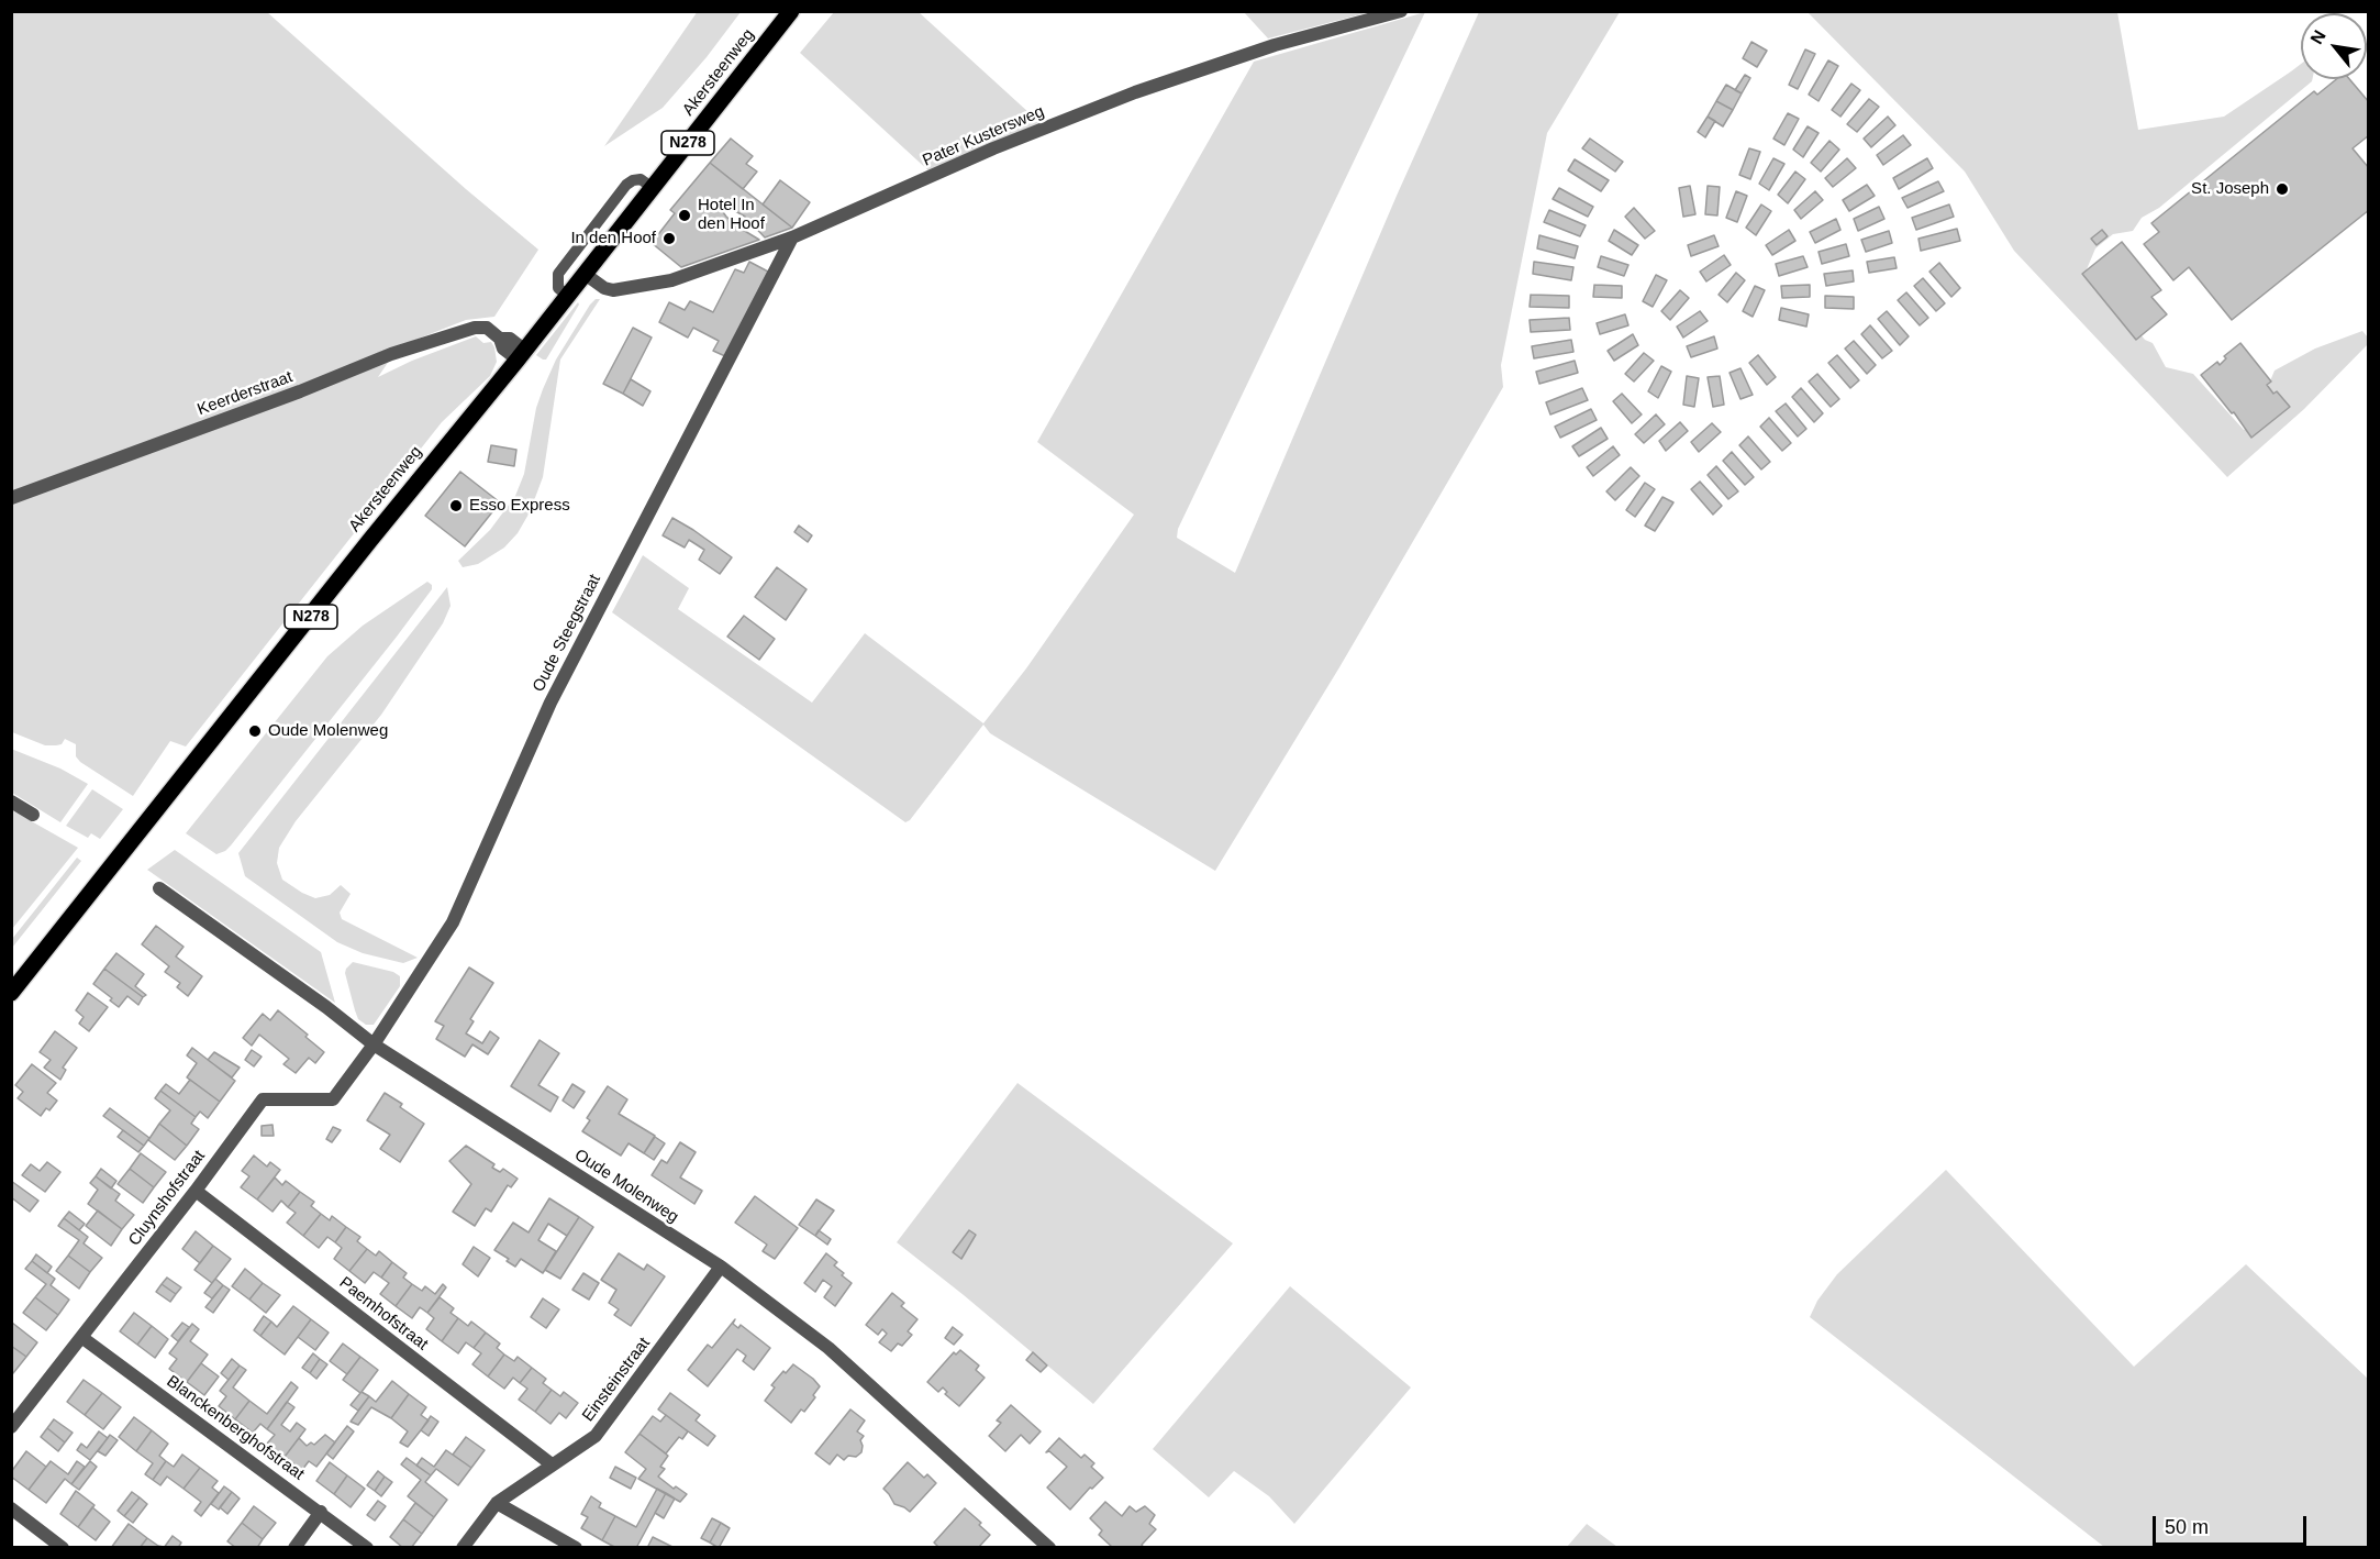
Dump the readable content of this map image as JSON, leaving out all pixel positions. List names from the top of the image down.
{
  "streets": {
    "main road": ["Akersteenweg", "N278"],
    "street": [
      "Pater Kustersweg",
      "Keerderstraat",
      "Oude Steegstraat",
      "Oude Molenweg",
      "Cluynshofstraat",
      "Paemhofstraat",
      "Einsteinstraat",
      "Blanckenberghofstraat"
    ]
  },
  "crossings": [
    ["Akersteenweg", "Pater Kustersweg"],
    ["Akersteenweg", "Keerderstraat"],
    ["Pater Kustersweg", "Oude Steegstraat"],
    ["Oude Steegstraat", "Oude Molenweg"],
    ["Oude Steegstraat", "Cluynshofstraat"],
    ["Oude Molenweg", "Cluynshofstraat"],
    ["Oude Molenweg", "Einsteinstraat"],
    ["Cluynshofstraat", "Paemhofstraat"],
    ["Cluynshofstraat", "Blanckenberghofstraat"],
    ["Paemhofstraat", "Einsteinstraat"]
  ],
  "places": [
    "St. Joseph",
    "Hotel In den Hoof",
    "In den Hoof",
    "Esso Express",
    "Oude Molenweg"
  ],
  "scale_bar": "50 m",
  "north": "top left"
}
